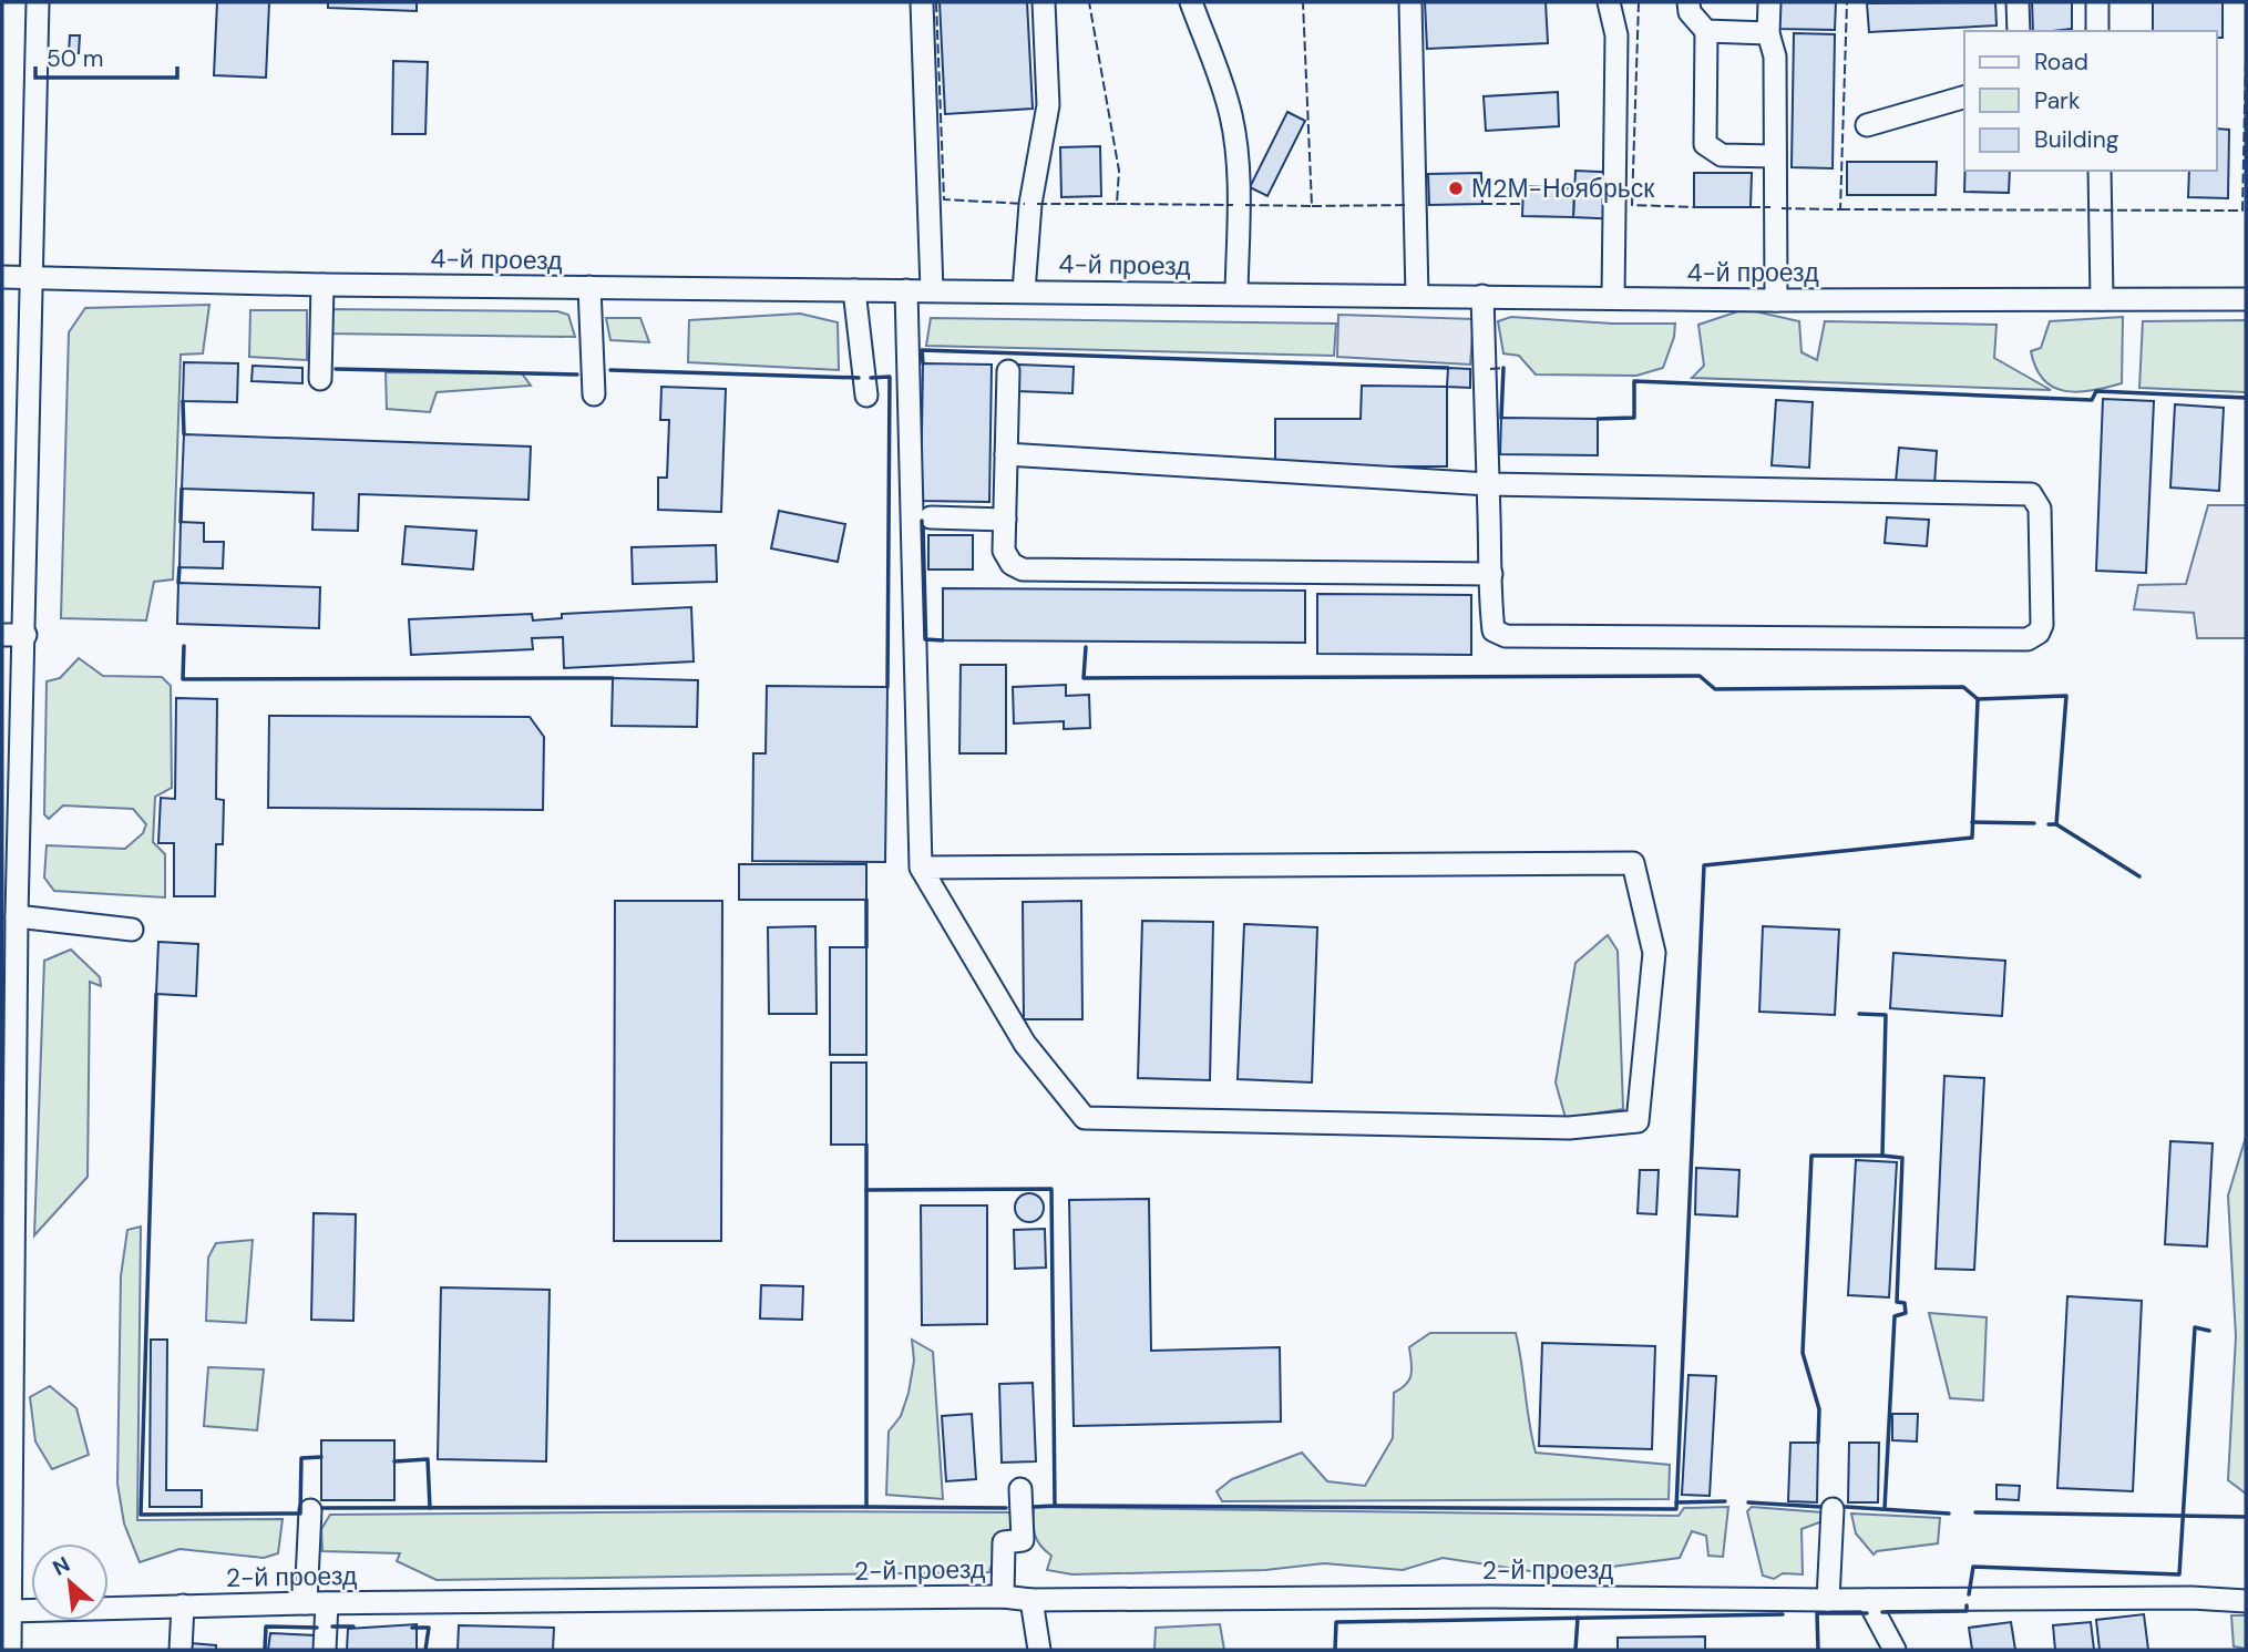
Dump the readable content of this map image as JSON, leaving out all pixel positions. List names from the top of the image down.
{
  "streets": {
    "street": ["4-й проезд", "2-й проезд"]
  },
  "places": ["М2М-Ноябрьск"],
  "legend": ["Road", "Park", "Building"],
  "scale_bar": "50 m",
  "north": "top left"
}
